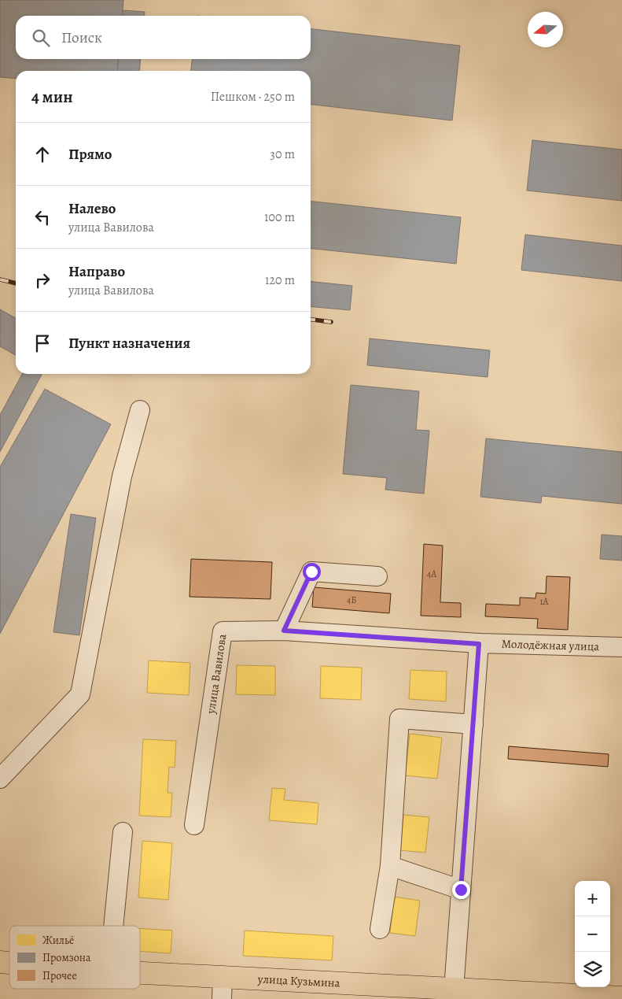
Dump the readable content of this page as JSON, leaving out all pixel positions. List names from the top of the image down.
{
  "streets": {
    "main road": ["улица Кузьмина"],
    "street": ["Молодёжная улица", "улица Вавилова"]
  },
  "crossings": [
    ["Молодёжная улица", "улица Вавилова"]
  ],
  "house_numbers": ["4А", "4Б", "1А"],
  "legend": ["Жильё", "Промзона", "Прочее"],
  "north": "left",
  "page": {
    "search": "Поиск",
    "heading": ["4 мин", "Пешком · 250 m"],
    "list": [
      ["Прямо", "30 m"],
      ["Налево", "улица Вавилова", "100 m"],
      ["Направо", "улица Вавилова", "120 m"],
      "Пункт назначения"
    ],
    "map_buttons": ["+", "−"]
  }
}
